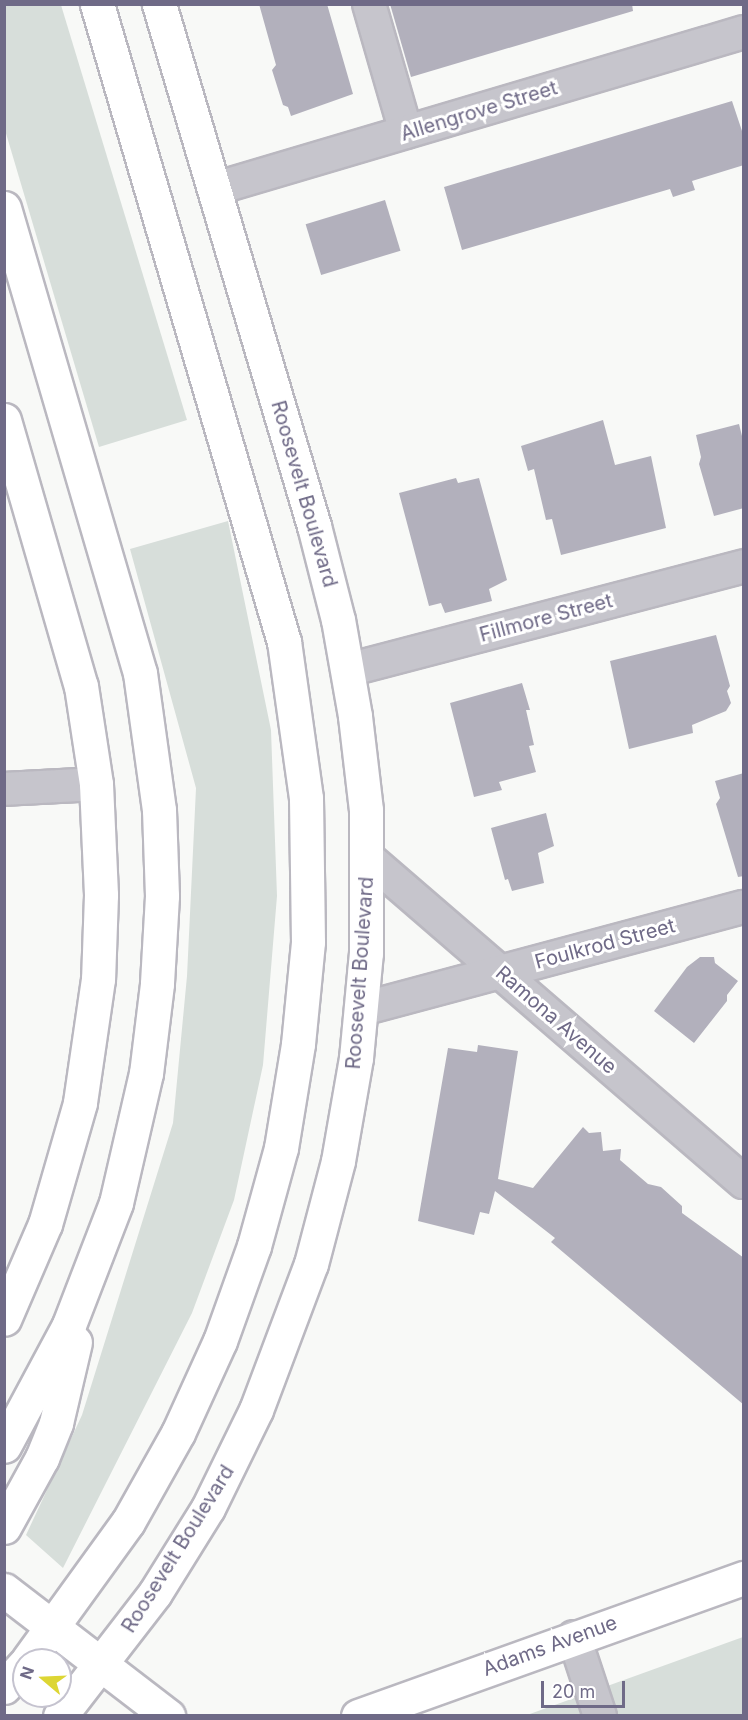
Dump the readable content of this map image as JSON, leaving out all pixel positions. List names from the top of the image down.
{
  "streets": {
    "main road": ["Roosevelt Boulevard", "Adams Avenue"],
    "street": [
      "Allengrove Street",
      "Fillmore Street",
      "Foulkrod Street",
      "Ramona Avenue"
    ]
  },
  "crossings": [
    ["Allengrove Street", "Roosevelt Boulevard"],
    ["Roosevelt Boulevard", "Fillmore Street"],
    ["Roosevelt Boulevard", "Foulkrod Street"],
    ["Roosevelt Boulevard", "Ramona Avenue"],
    ["Foulkrod Street", "Ramona Avenue"]
  ],
  "scale_bar": "20 m",
  "north": "left"
}
